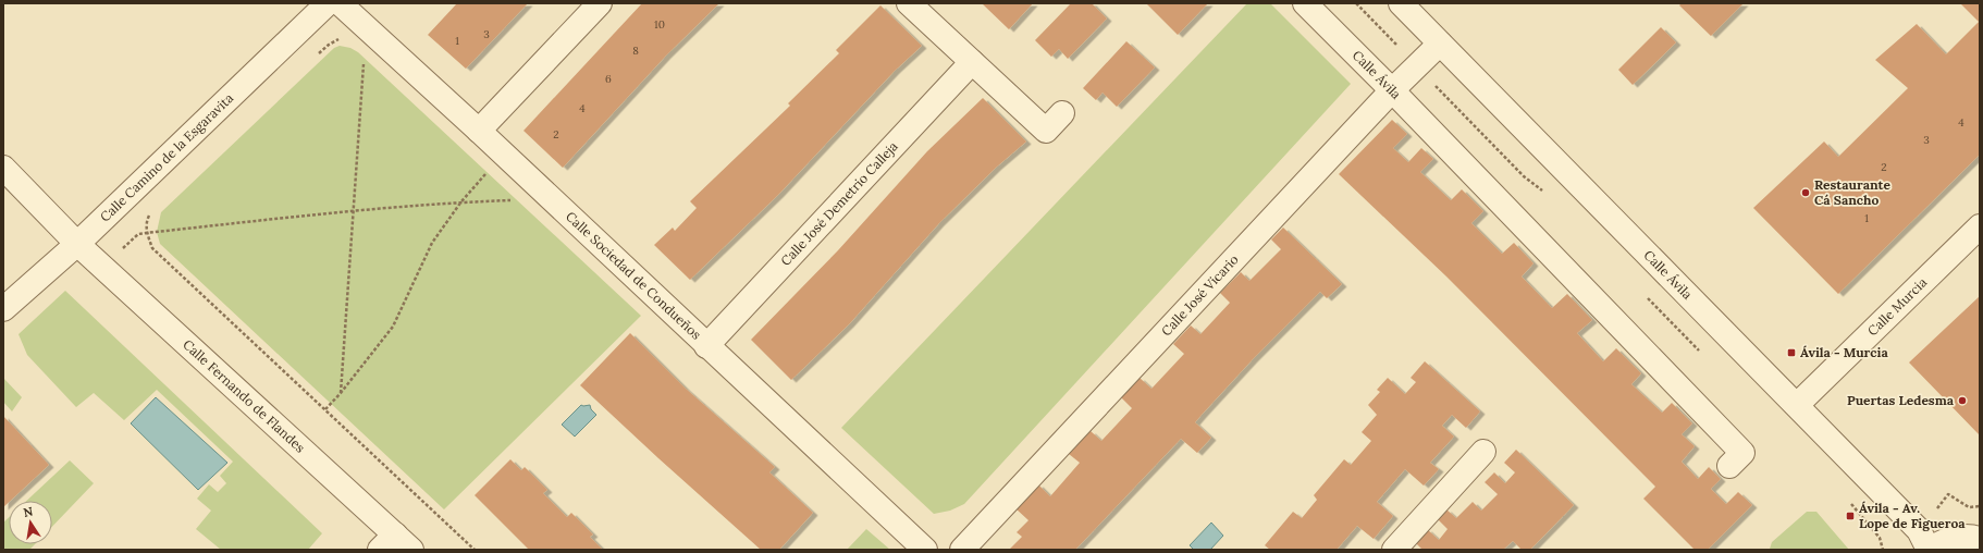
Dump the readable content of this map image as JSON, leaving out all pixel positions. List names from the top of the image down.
{
  "streets": {
    "street": [
      "Calle Ávila",
      "Calle Camino de la Esgaravita",
      "Calle José Demetrio Calleja",
      "Calle Sociedad de Condueños",
      "Calle José Vicario",
      "Calle Murcia",
      "Calle Fernando de Flandes"
    ]
  },
  "crossings": [
    ["Calle Ávila", "Calle José Vicario"],
    ["Calle Ávila", "Calle Murcia"],
    ["Calle Camino de la Esgaravita", "Calle Fernando de Flandes"],
    ["Calle José Demetrio Calleja", "Calle Sociedad de Condueños"]
  ],
  "places": {
    "other": ["Restaurante Cá Sancho", "Puertas Ledesma"],
    "transit": ["Ávila - Murcia", "Ávila - Av. Lope de Figueroa"]
  },
  "house_numbers": [
    "10",
    "3",
    "1",
    "8",
    "6",
    "4",
    "4",
    "2",
    "3",
    "2",
    "1"
  ],
  "north": "top"
}
